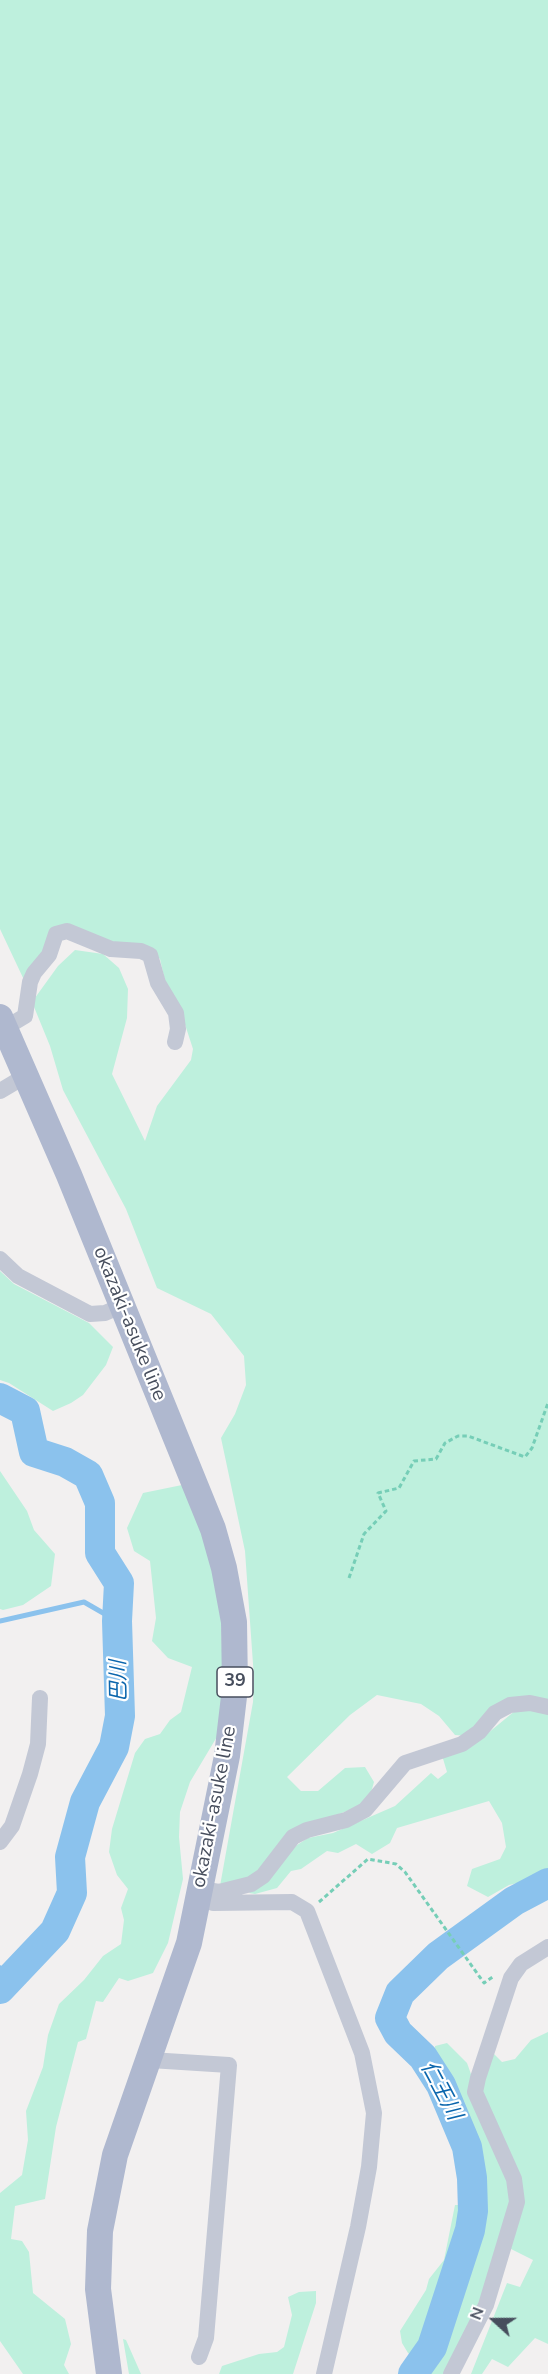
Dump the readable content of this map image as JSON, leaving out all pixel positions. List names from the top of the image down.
{
  "streets": {
    "main road": ["okazaki-asuke line", "39"]
  },
  "water": ["巴川", "仁王川"],
  "north": "left"
}
